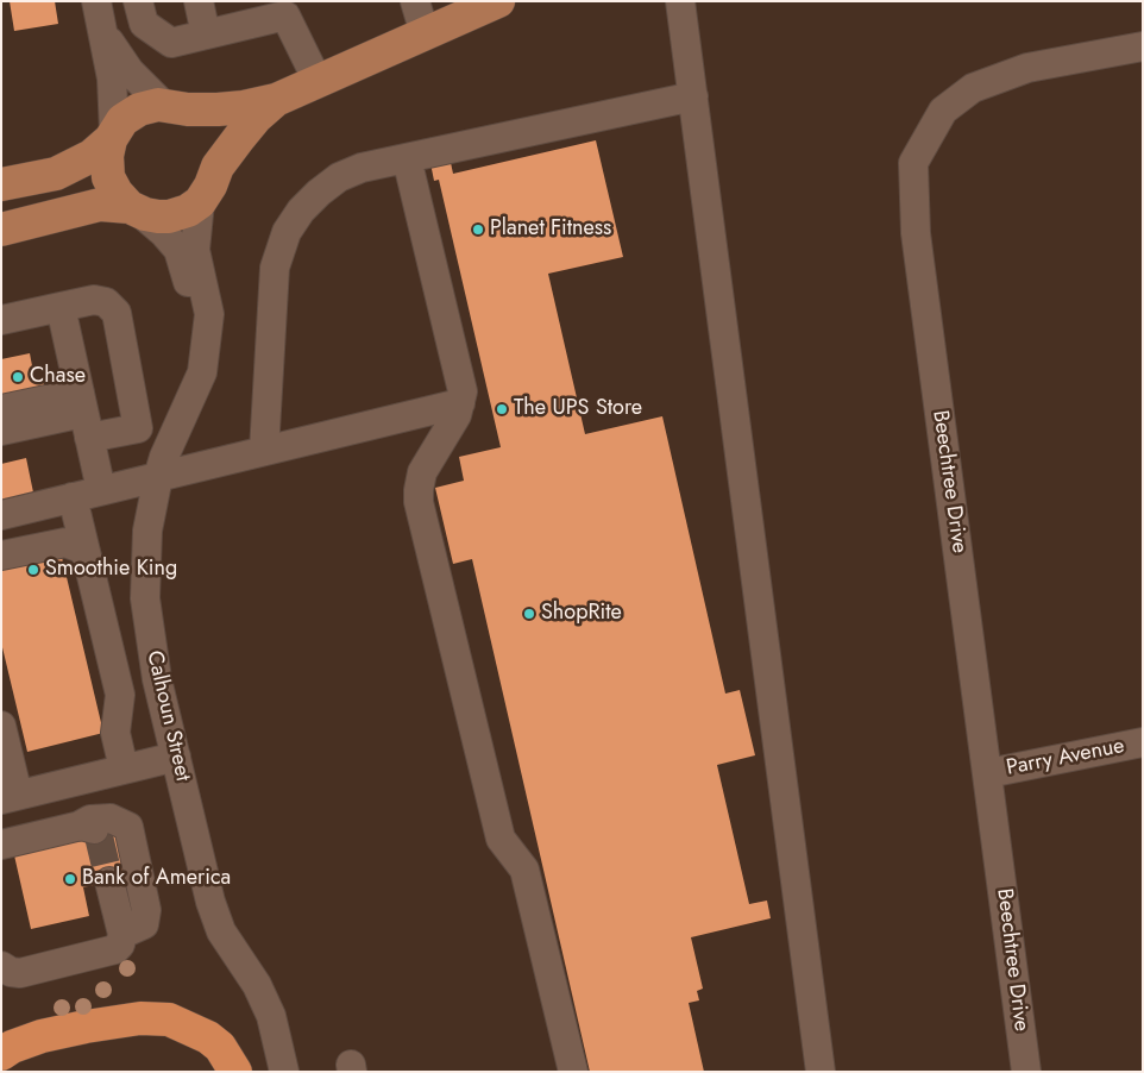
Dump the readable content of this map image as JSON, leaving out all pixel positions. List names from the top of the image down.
{
  "streets": {
    "main road": ["Calhoun Street"],
    "street": ["Beechtree Drive", "Parry Avenue"]
  },
  "crossings": [
    ["Beechtree Drive", "Parry Avenue"]
  ],
  "places": [
    "Planet Fitness",
    "Chase",
    "The UPS Store",
    "Smoothie King",
    "ShopRite",
    "Bank of America"
  ]
}
